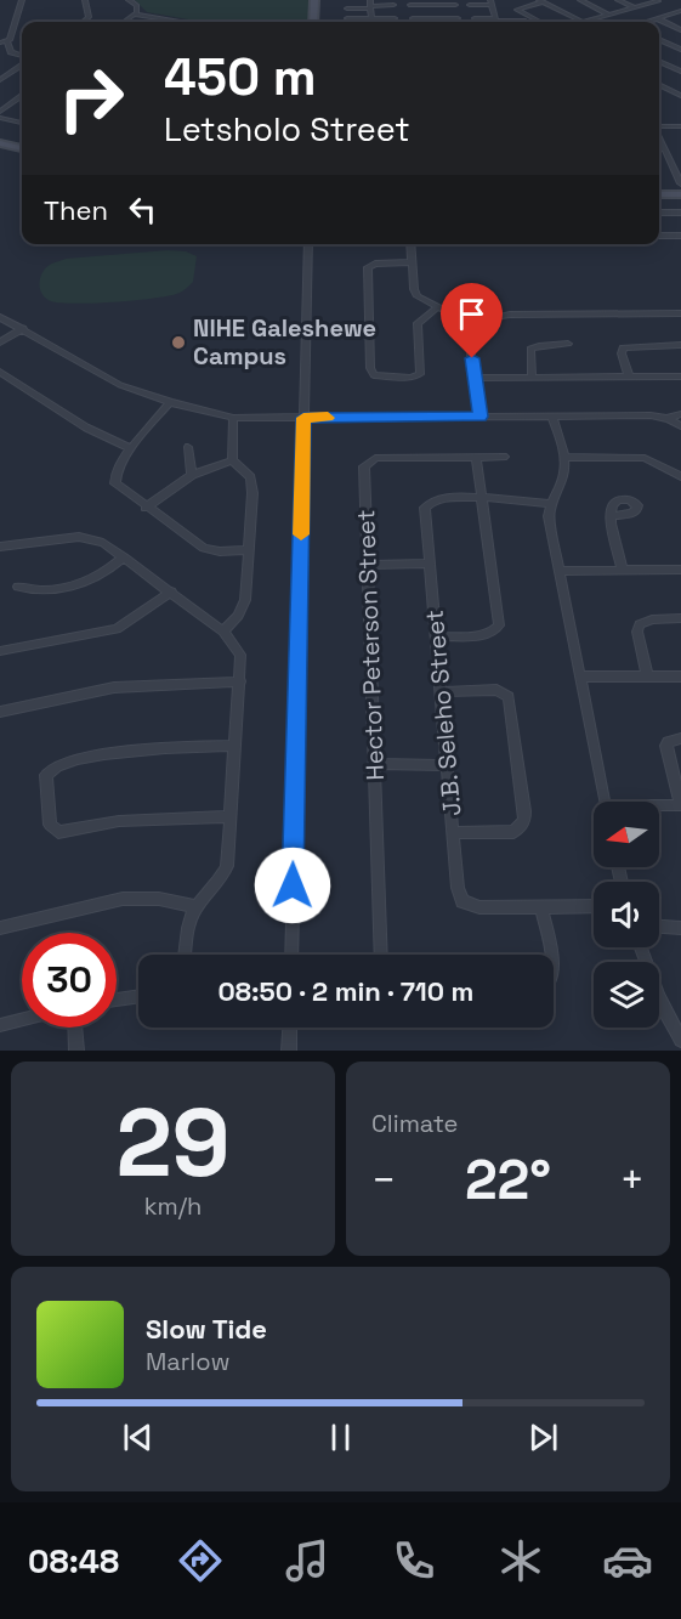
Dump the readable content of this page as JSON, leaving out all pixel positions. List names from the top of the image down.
{
  "streets": {
    "street": ["Hector Peterson Street", "J.B. Seleho Street"]
  },
  "places": ["NIHE Galeshewe Campus"],
  "north": "left",
  "page": {
    "turn": ["450 m", "Letsholo Street"],
    "then": "Then",
    "limit": "30",
    "trip": "08:50 · 2 min · 710 m",
    "tile": [
      ["29", "km/h"],
      "Climate"
    ],
    "heat": ["−", "22°", "+"],
    "song": ["Slow Tide", "Marlow"],
    "tabs": "08:48"
  }
}
